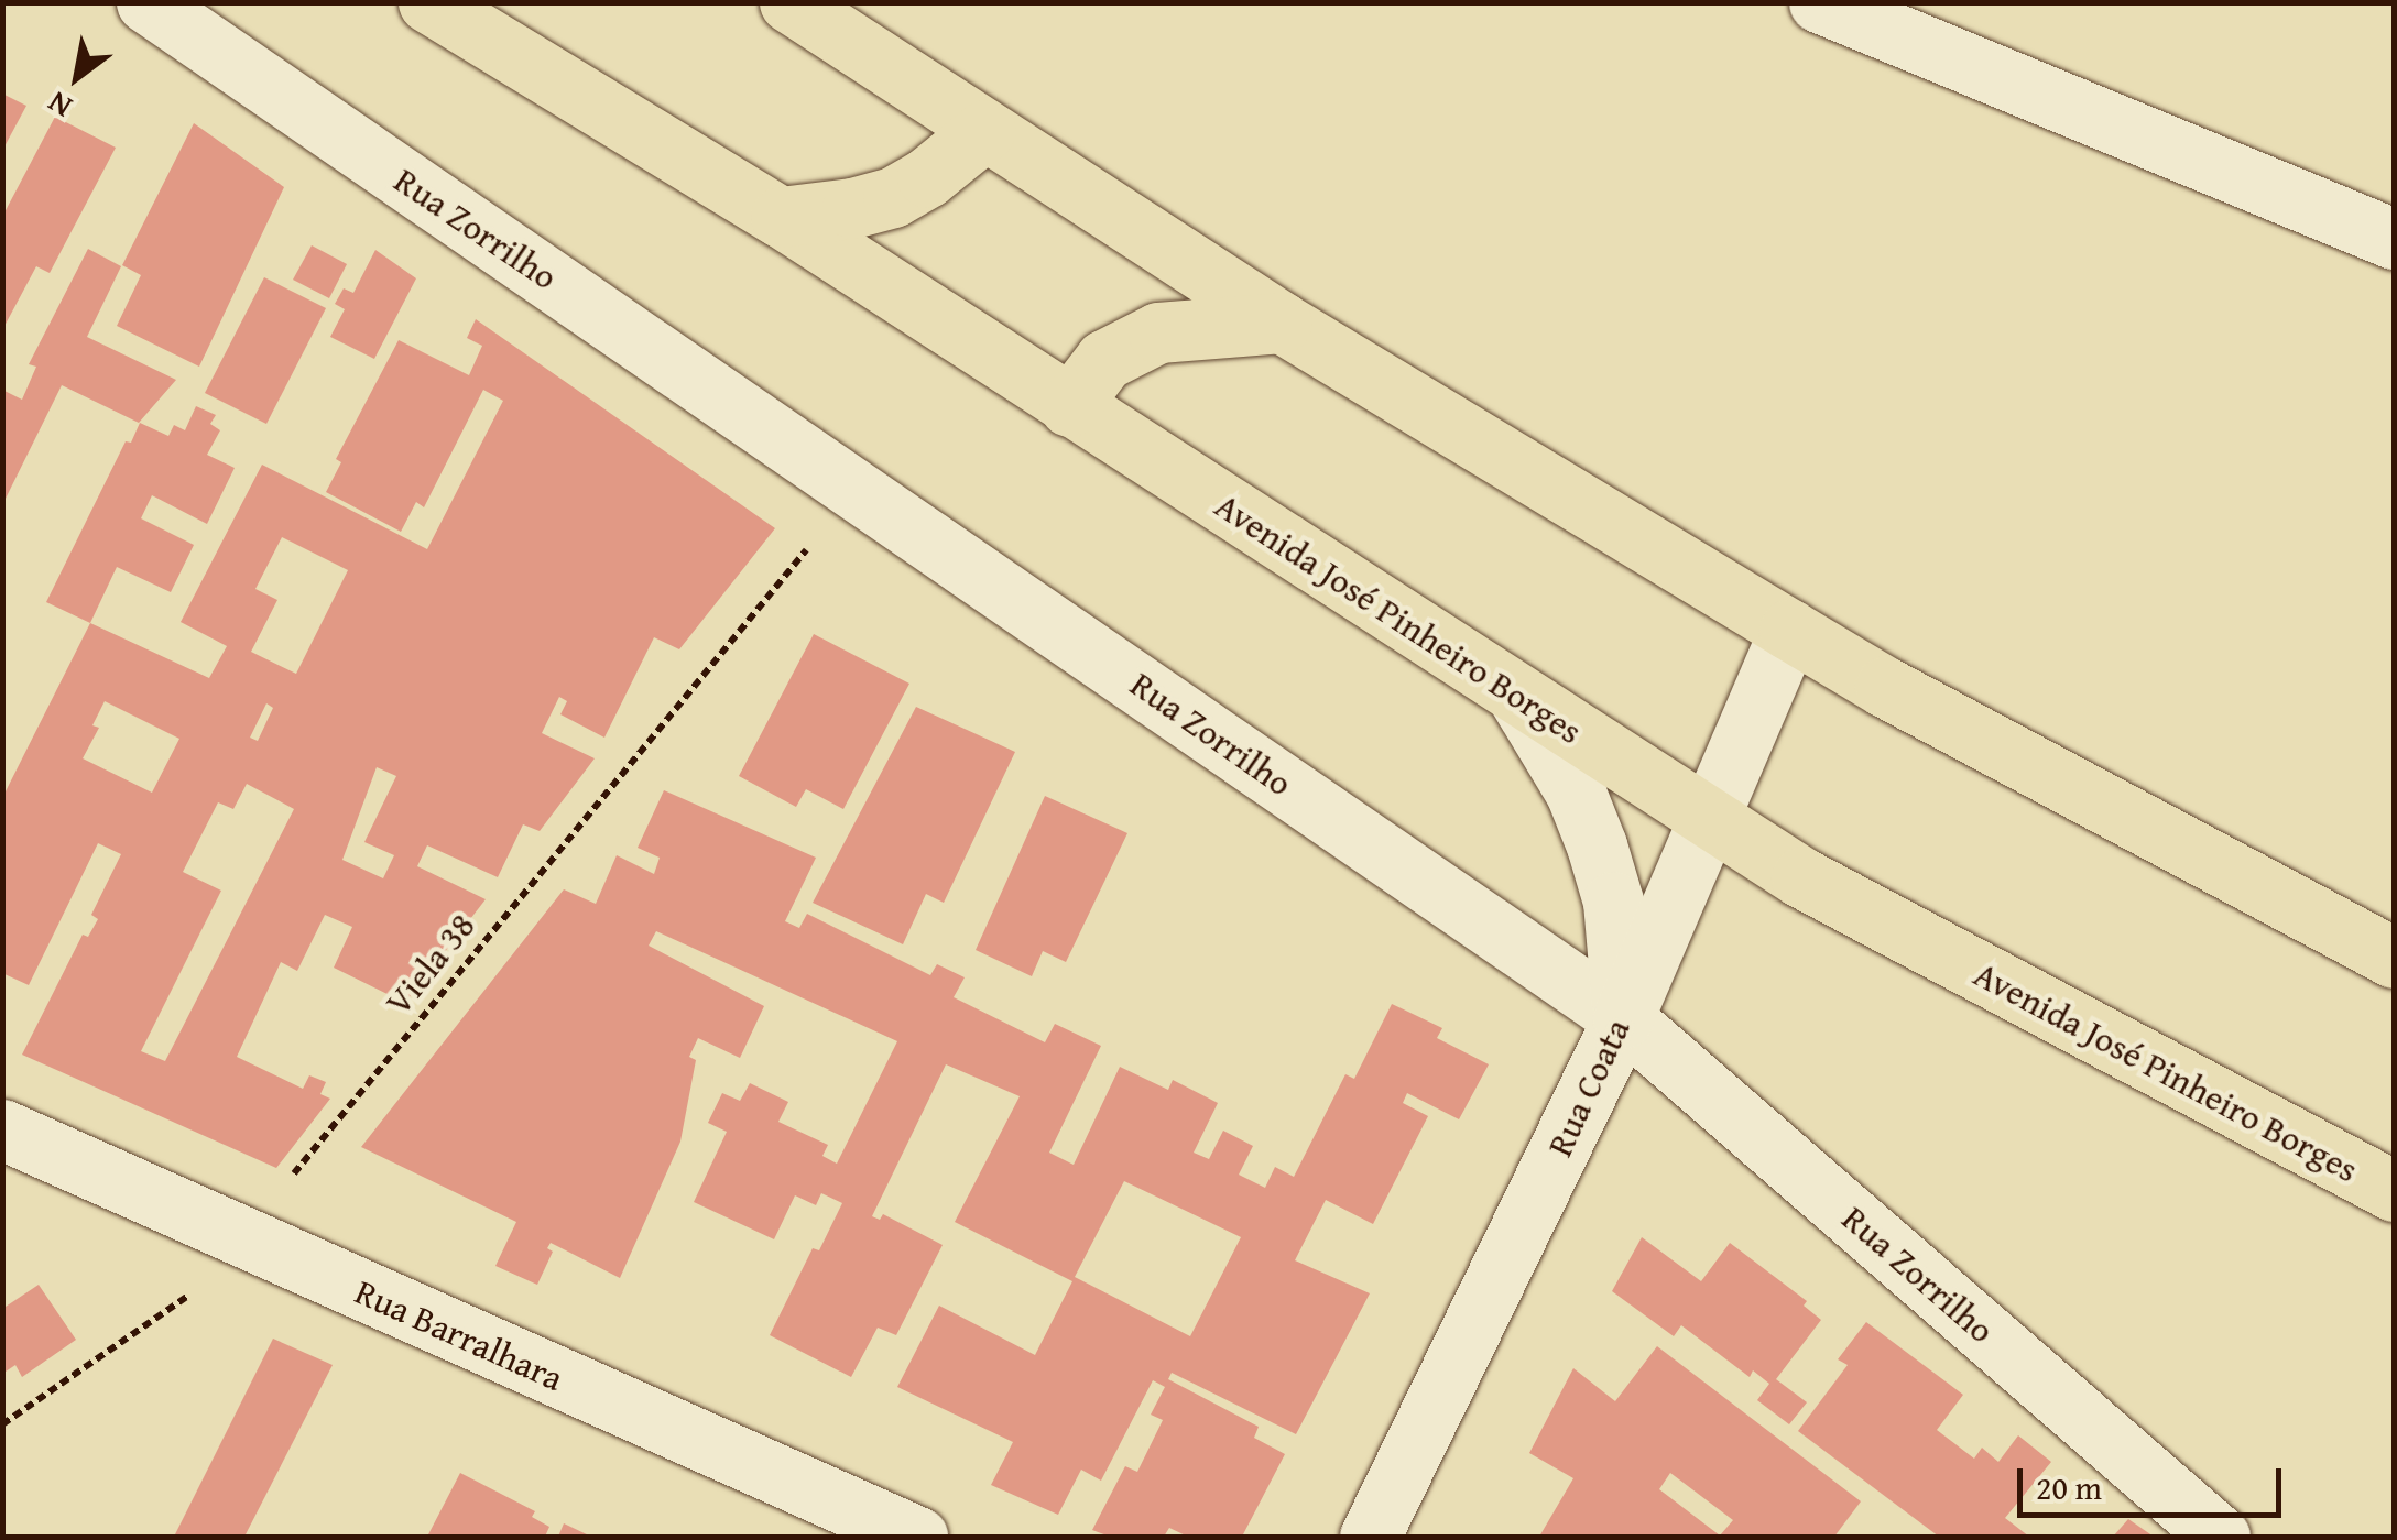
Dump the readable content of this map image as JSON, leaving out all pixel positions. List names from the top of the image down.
{
  "streets": {
    "main road": ["Avenida José Pinheiro Borges"],
    "street": ["Rua Zorrilho", "Rua Coata", "Rua Barralhara"],
    "path": ["Viela 38"]
  },
  "crossings": [
    ["Rua Zorrilho", "Viela 38"],
    ["Rua Zorrilho", "Rua Coata"],
    ["Avenida José Pinheiro Borges", "Rua Coata"],
    ["Viela 38", "Rua Barralhara"]
  ],
  "scale_bar": "20 m",
  "north": "bottom left"
}
